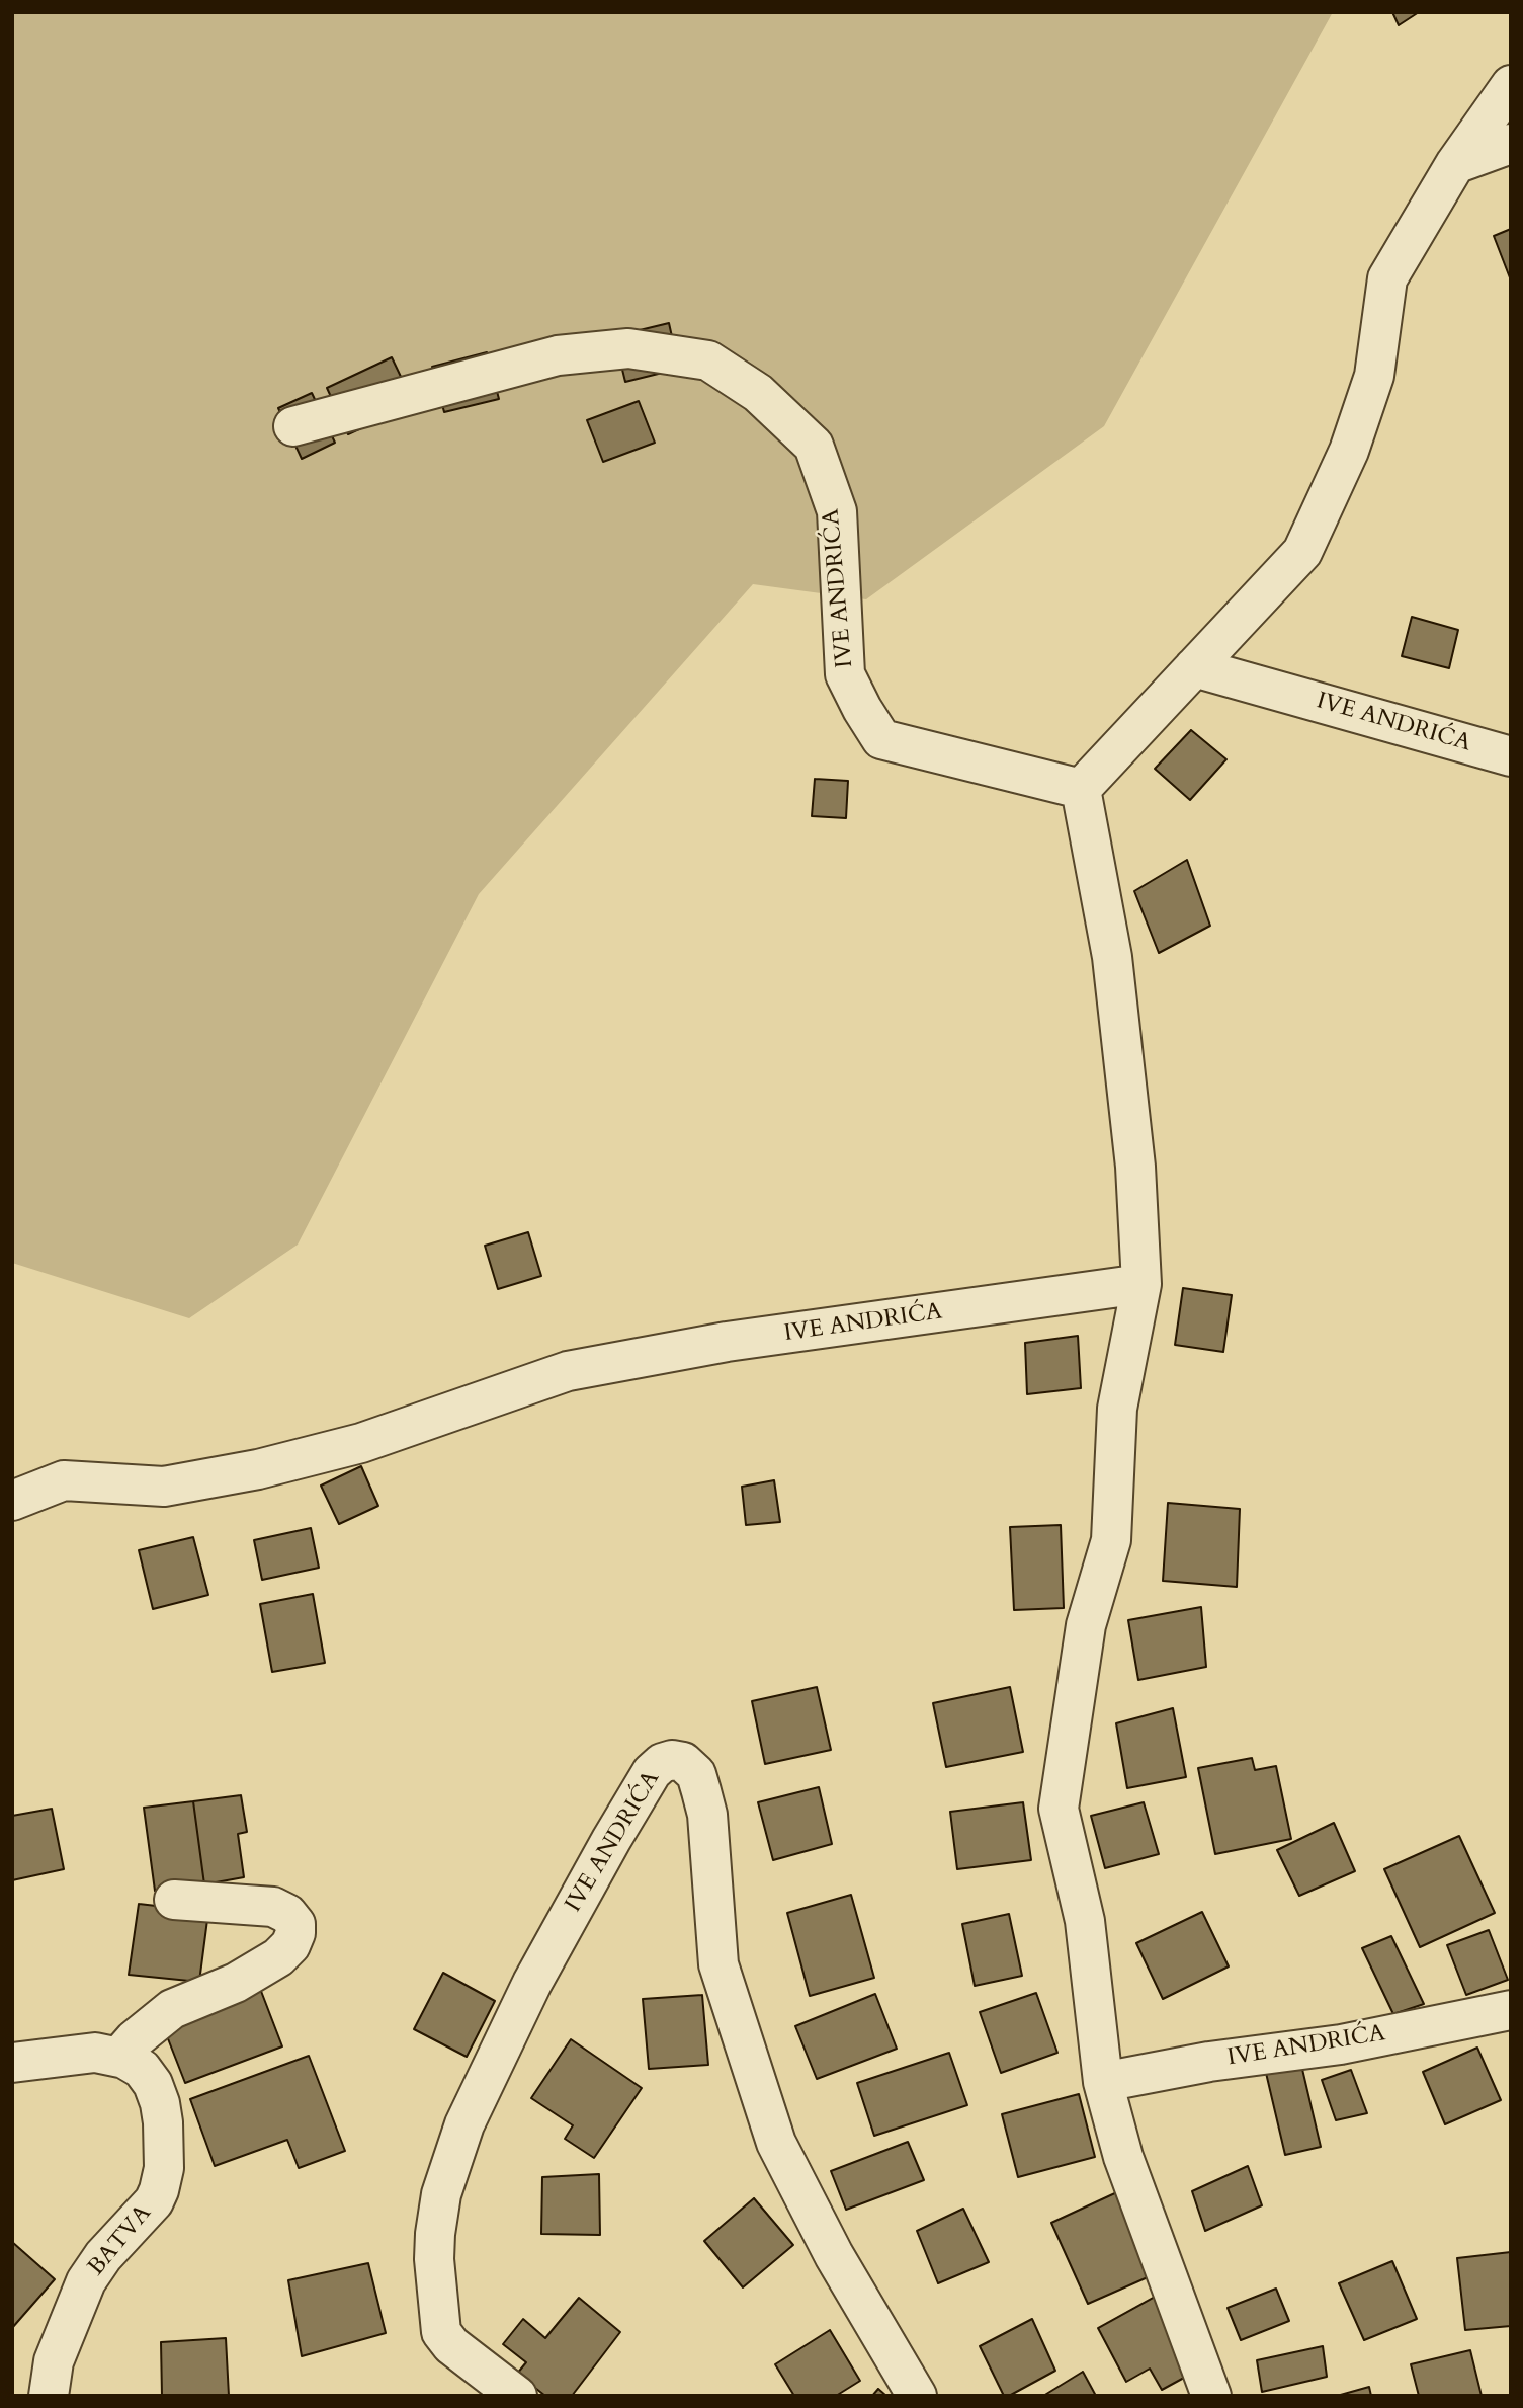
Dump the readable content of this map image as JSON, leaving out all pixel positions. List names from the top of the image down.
{
  "streets": {
    "street": ["IVE ANDRIĆA", "BATVA"]
  }
}
